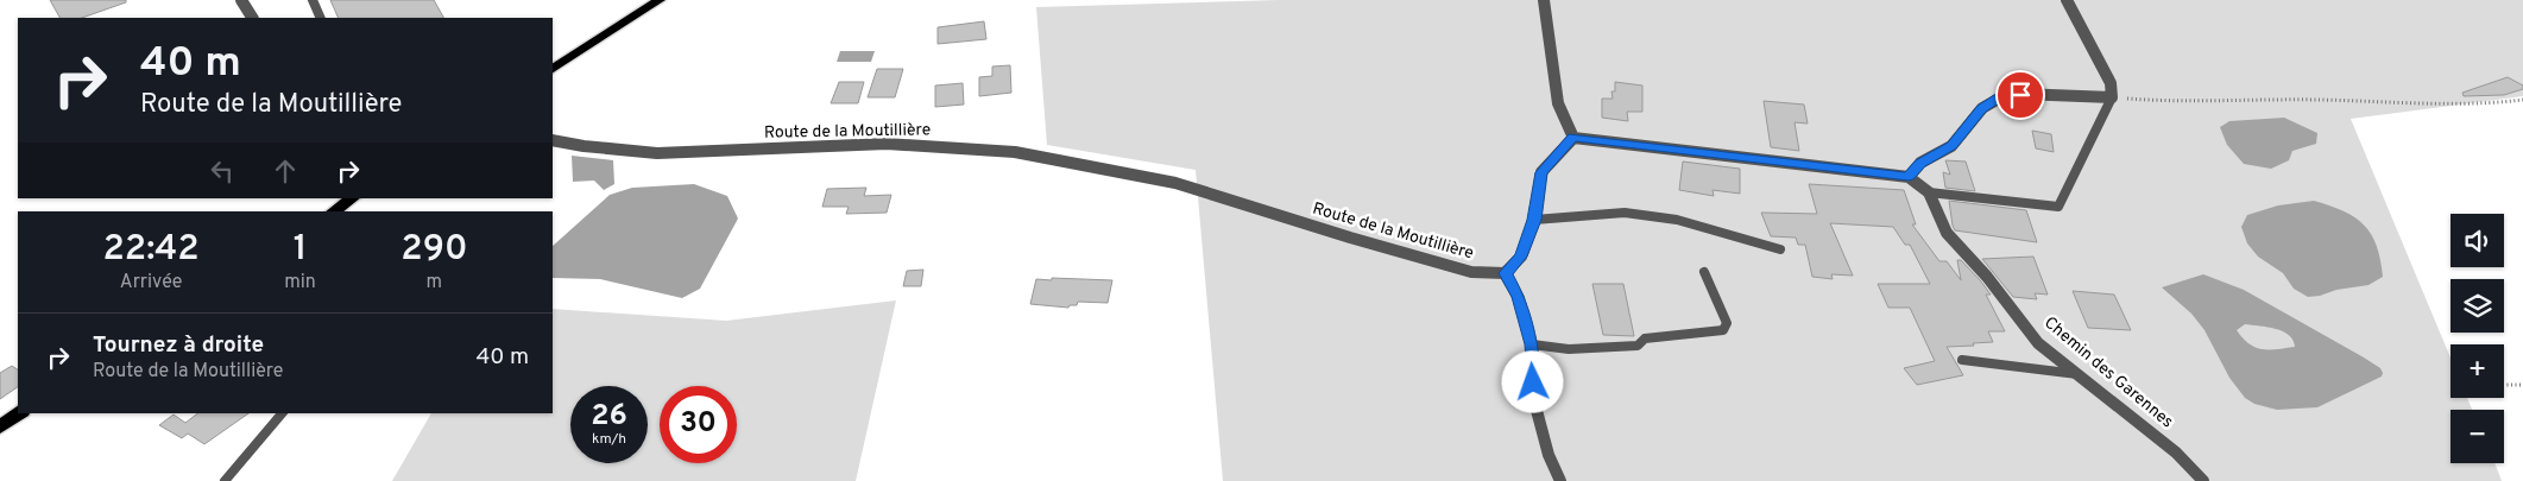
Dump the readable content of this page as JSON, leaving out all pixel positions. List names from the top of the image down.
{
  "streets": {
    "street": ["Route de la Moutillière", "Chemin des Garennes"]
  },
  "page": {
    "turn": ["40 m", "Route de la Moutillière"],
    "eta": [
      "22:42",
      "Arrivée",
      "1",
      "min",
      "290",
      "m"
    ],
    "map_buttons": ["+", "−"],
    "list": [
      {
        "name": "Tournez à droite",
        "note": "Route de la Moutillière",
        "value": "40 m"
      }
    ],
    "speed": "26 km/h",
    "limit": "30"
  }
}
